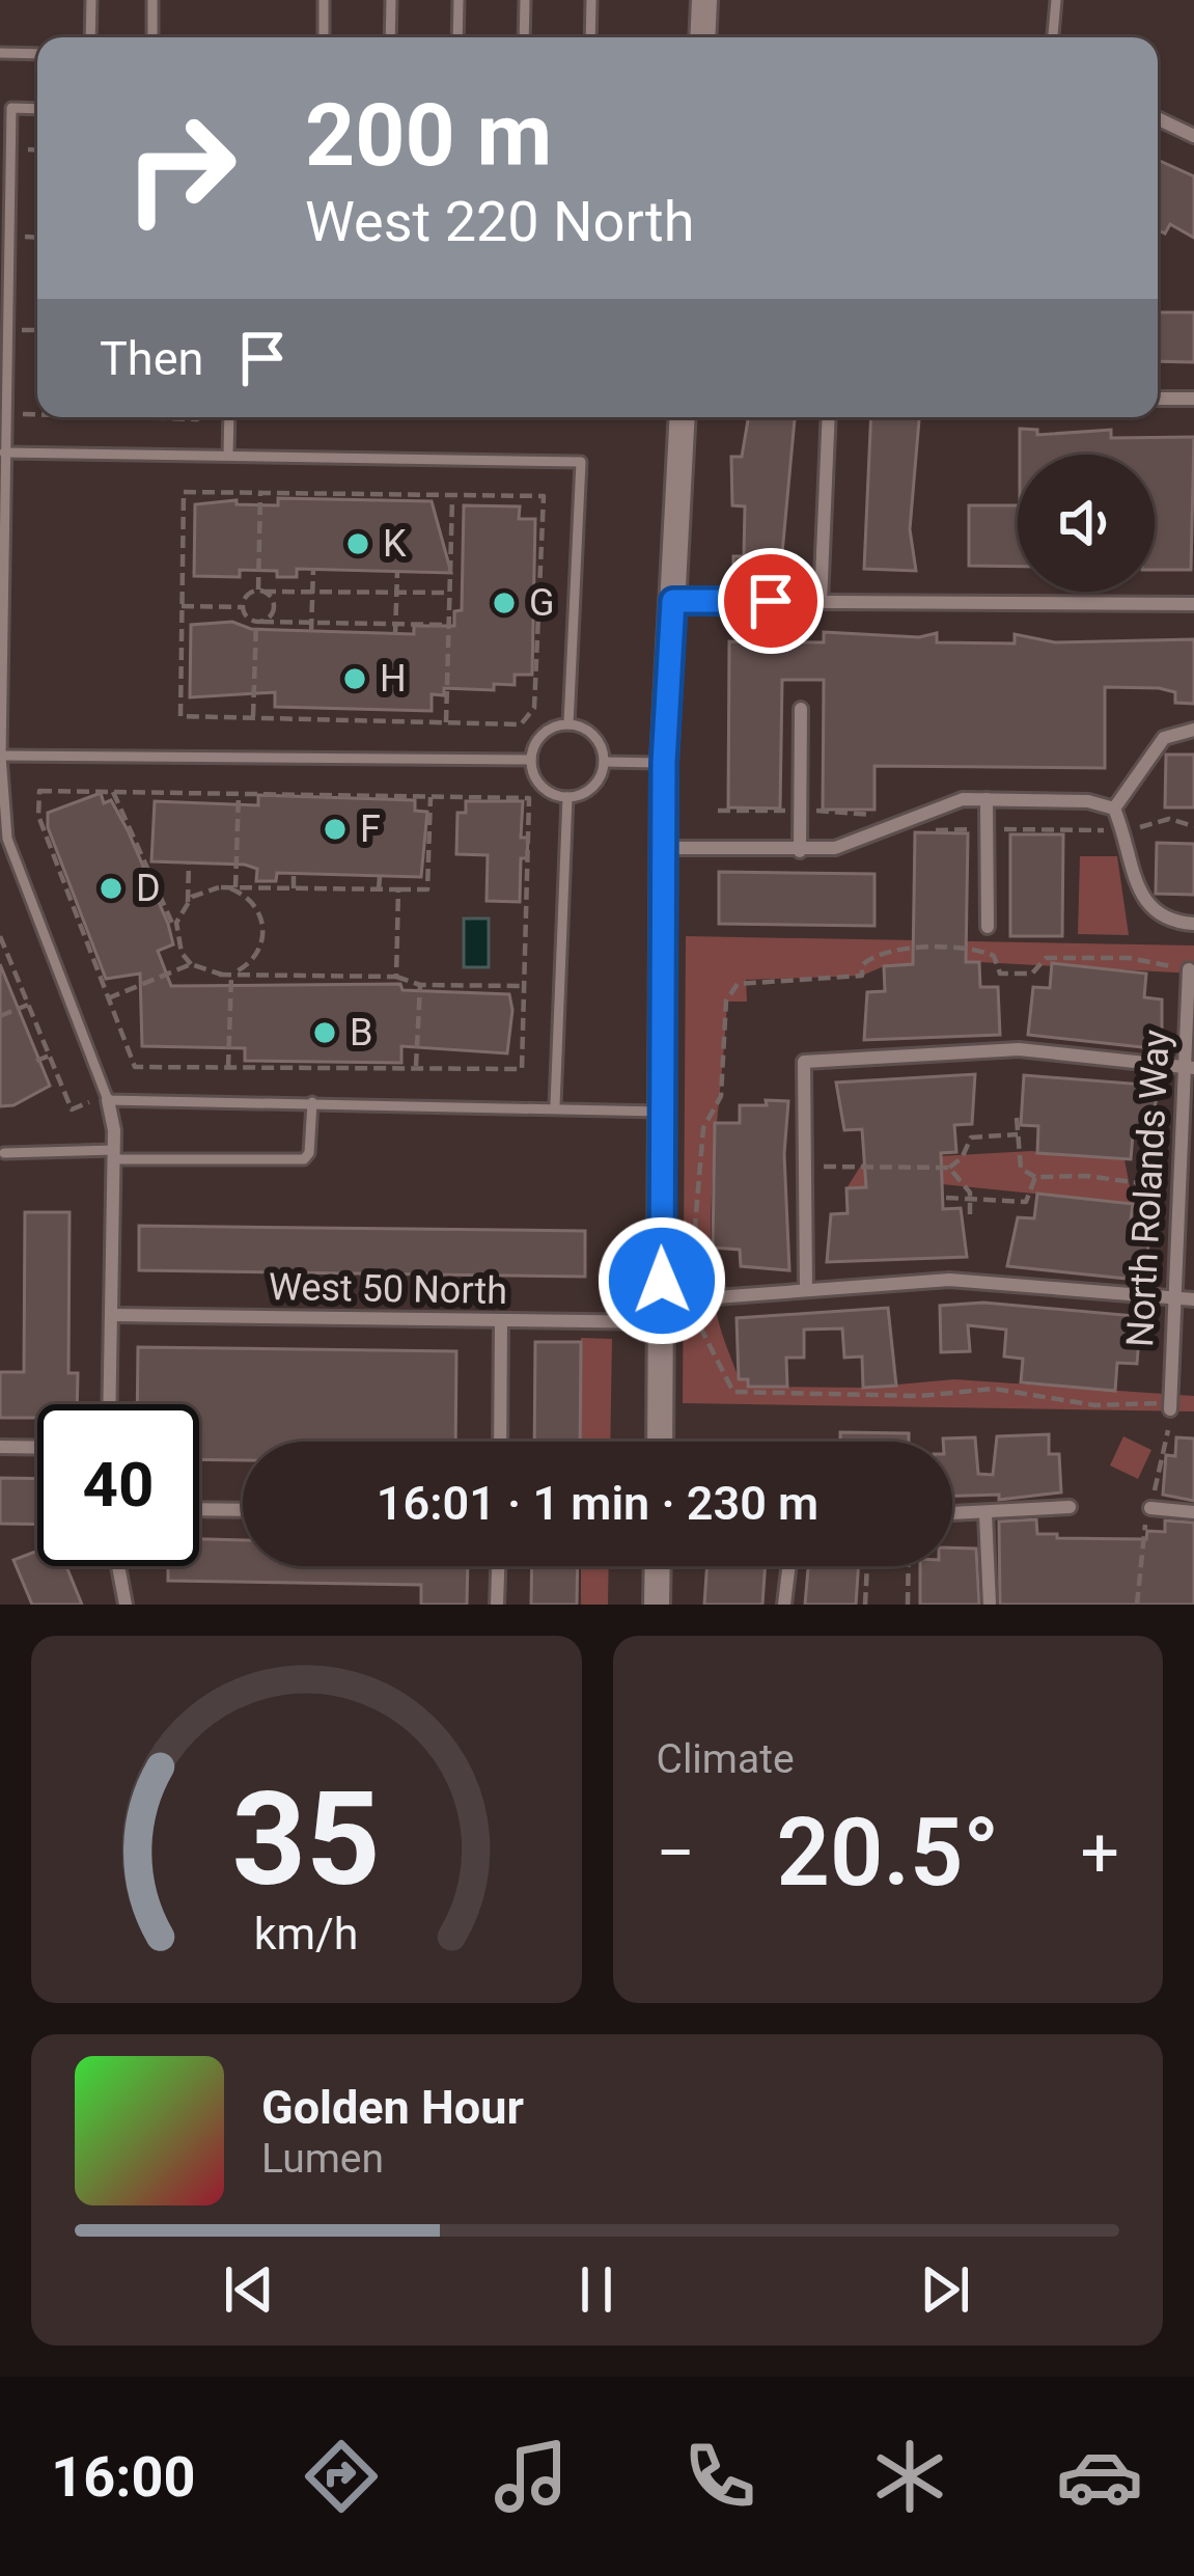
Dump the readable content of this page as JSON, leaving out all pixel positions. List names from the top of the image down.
{
  "streets": {
    "street": ["North Rolands Way", "West 50 North"]
  },
  "places": [
    "K",
    "G",
    "H",
    "F",
    "D",
    "B"
  ],
  "page": {
    "turn": ["200 m", "West 220 North"],
    "then": "Then",
    "limit": "40",
    "trip": "16:01 · 1 min · 230 m",
    "tile": "Climate",
    "heat": ["−", "20.5°", "+"],
    "song": ["Golden Hour", "Lumen"],
    "tabs": "16:00",
    "gauge": ["35", "km/h"]
  }
}
